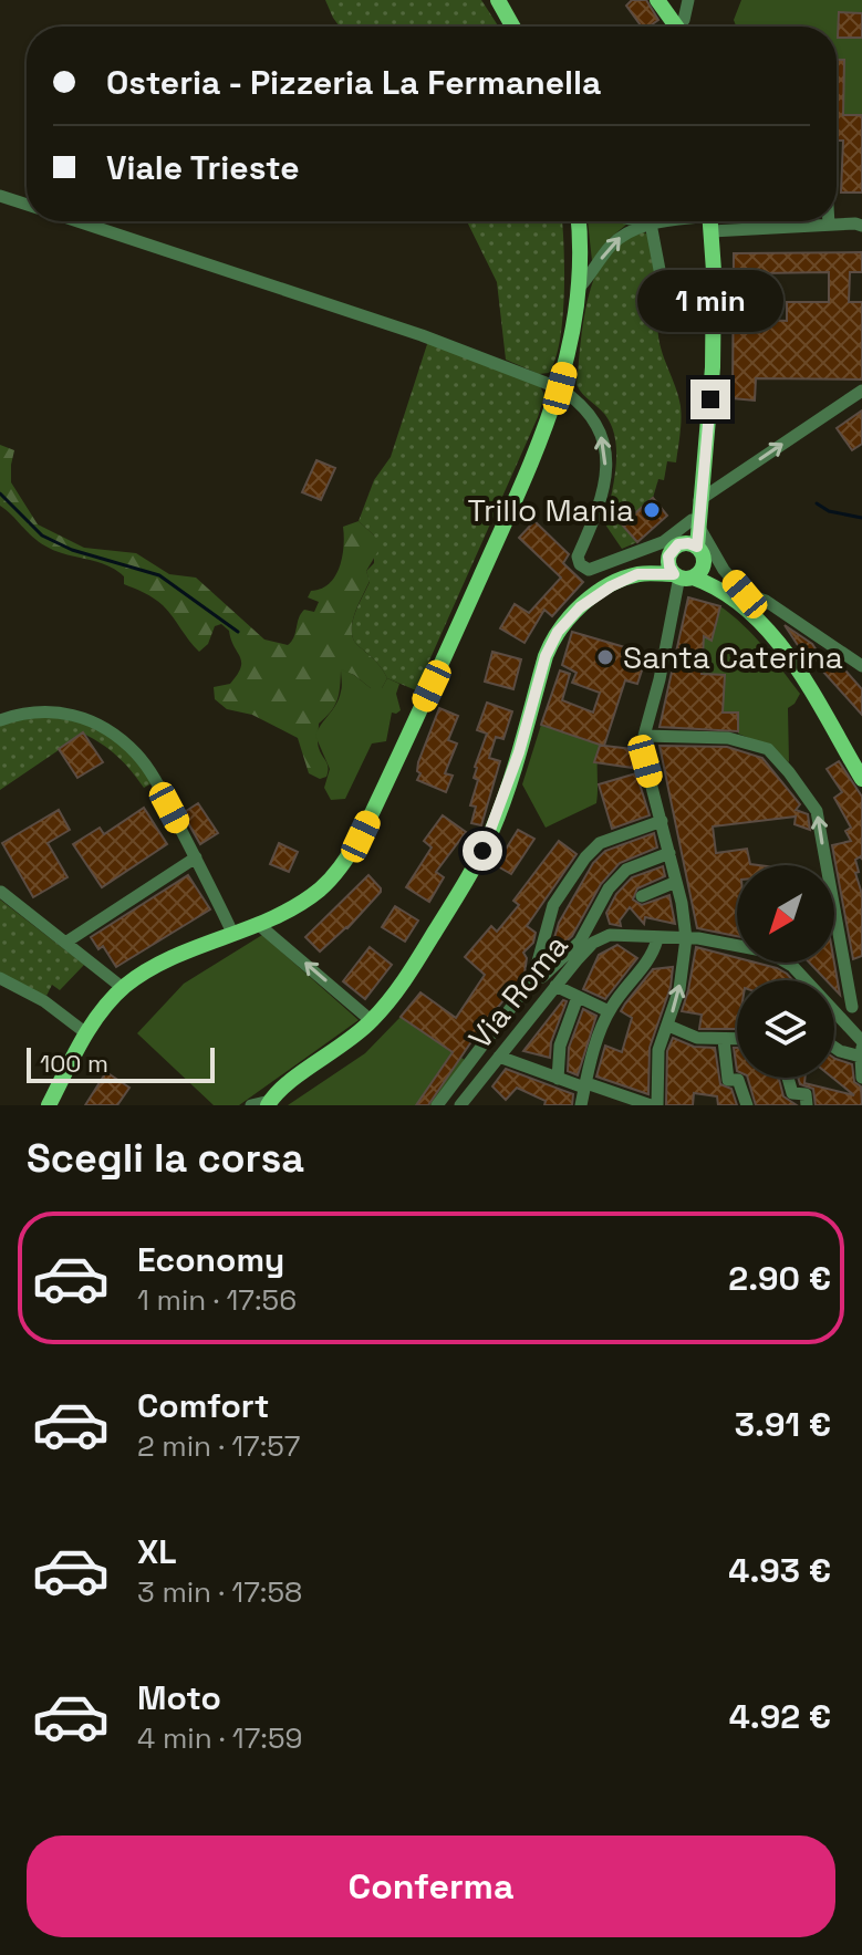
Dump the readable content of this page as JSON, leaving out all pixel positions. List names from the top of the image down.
{
  "streets": {
    "street": ["Via Roma"]
  },
  "places": ["Trillo Mania", "Santa Caterina"],
  "scale_bar": "100 m",
  "north": "bottom left",
  "page": {
    "banner": ["Osteria - Pizzeria La Fermanella", "Viale Trieste"],
    "bubble": "1 min",
    "scale": "100 m",
    "heading": "Scegli la corsa",
    "list": [
      {
        "name": "Economy",
        "note": "1 min · 17:56",
        "value": "2.90 €"
      },
      {
        "name": "Comfort",
        "note": "2 min · 17:57",
        "value": "3.91 €"
      },
      {
        "name": "XL",
        "note": "3 min · 17:58",
        "value": "4.93 €"
      },
      {
        "name": "Moto",
        "note": "4 min · 17:59",
        "value": "4.92 €"
      }
    ],
    "buttons": "Conferma"
  }
}
